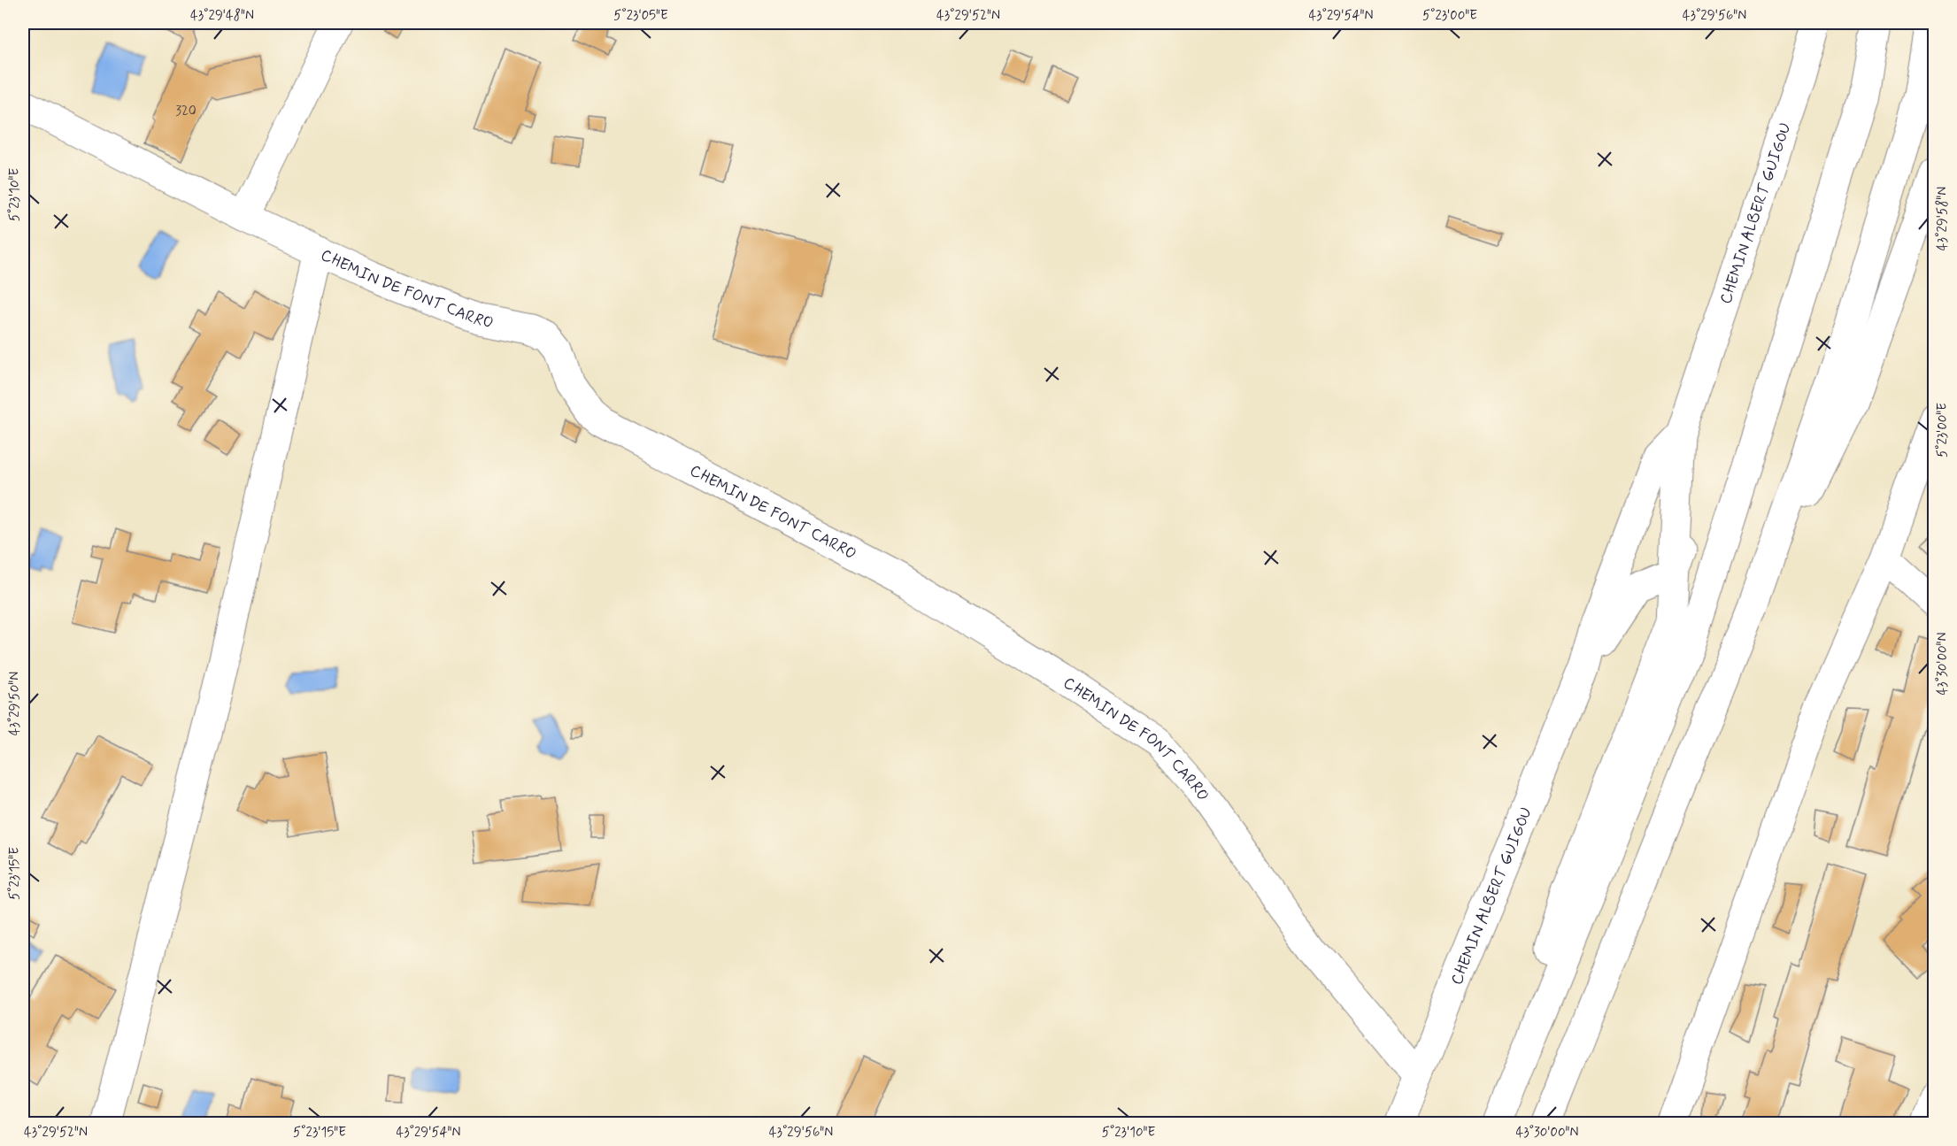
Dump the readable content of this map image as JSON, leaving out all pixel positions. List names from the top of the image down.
{
  "streets": {
    "main road": ["CHEMIN ALBERT GUIGOU", "CHEMIN DE FONT CARRO"]
  },
  "crossings": [
    ["CHEMIN ALBERT GUIGOU", "CHEMIN DE FONT CARRO"]
  ],
  "house_numbers": ["320"],
  "coordinates": [
    "43°29'48\"N",
    "5°23'05\"E",
    "43°29'52\"N",
    "43°29'54\"N",
    "5°23'00\"E",
    "43°29'56\"N",
    "5°23'10\"E",
    "43°29'58\"N",
    "43°30'00\"N",
    "43°29'50\"N",
    "5°23'15\"E"
  ]
}
